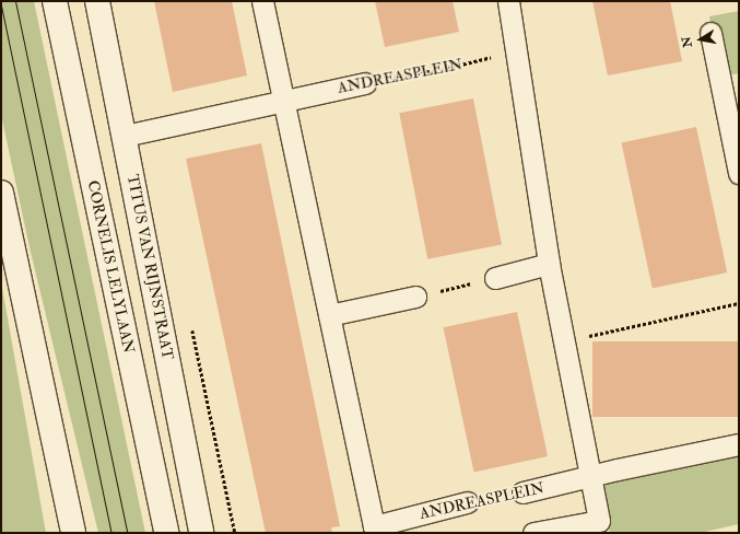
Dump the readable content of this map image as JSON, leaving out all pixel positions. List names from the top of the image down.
{
  "streets": {
    "main road": ["CORNELIS LELYLAAN", "TITUS VAN RIJNSTRAAT"],
    "street": ["ANDREASPLEIN"]
  },
  "crossings": [
    ["ANDREASPLEIN", "TITUS VAN RIJNSTRAAT"]
  ],
  "north": "left"
}
